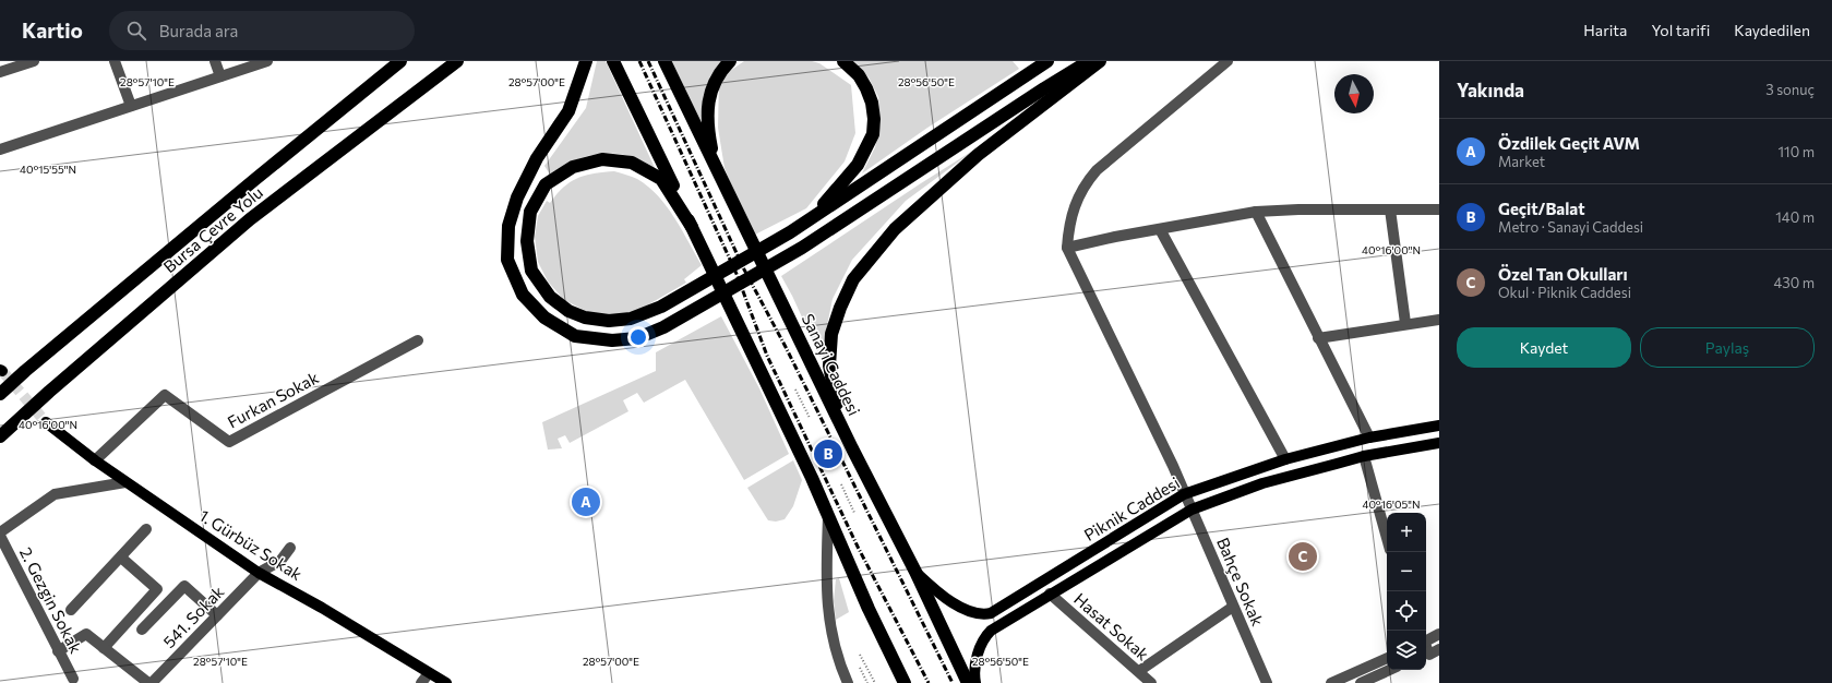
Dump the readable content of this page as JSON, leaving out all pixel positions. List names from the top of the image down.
{
  "streets": {
    "highway": ["Bursa Çevre Yolu", "Sanayi Caddesi"],
    "main road": ["Piknik Caddesi", "1. Gürbüz Sokak"],
    "street": [
      "Furkan Sokak",
      "Bahçe Sokak",
      "2. Gezgin Sokak",
      "541. Sokak",
      "Hasat Sokak"
    ]
  },
  "crossings": [
    ["Sanayi Caddesi", "Piknik Caddesi"],
    ["Furkan Sokak", "1. Gürbüz Sokak"],
    ["Piknik Caddesi", "Bahçe Sokak"],
    ["Piknik Caddesi", "Hasat Sokak"],
    ["1. Gürbüz Sokak", "541. Sokak"]
  ],
  "north": "bottom",
  "page": {
    "header": "Kartio",
    "search": "Burada ara",
    "nav": ["Harita", "Yol tarifi", "Kaydedilen"],
    "heading": ["Yakında", "3 sonuç"],
    "list": [
      {
        "mark": "A",
        "name": "Özdilek Geçit AVM",
        "note": "Market",
        "value": "110 m"
      },
      {
        "mark": "B",
        "name": "Geçit/Balat",
        "note": "Metro · Sanayi Caddesi",
        "value": "140 m"
      },
      {
        "mark": "C",
        "name": "Özel Tan Okulları",
        "note": "Okul · Piknik Caddesi",
        "value": "430 m"
      }
    ],
    "buttons": ["Kaydet", "Paylaş"],
    "pins": ["B", "A", "C"],
    "map_buttons": ["+", "−"]
  },
  "coordinates": [
    "28°57'10\"E",
    "28°57'00\"E",
    "28°56'50\"E",
    "40°15'55\"N",
    "40°16'00\"N",
    "40°16'05\"N"
  ]
}
